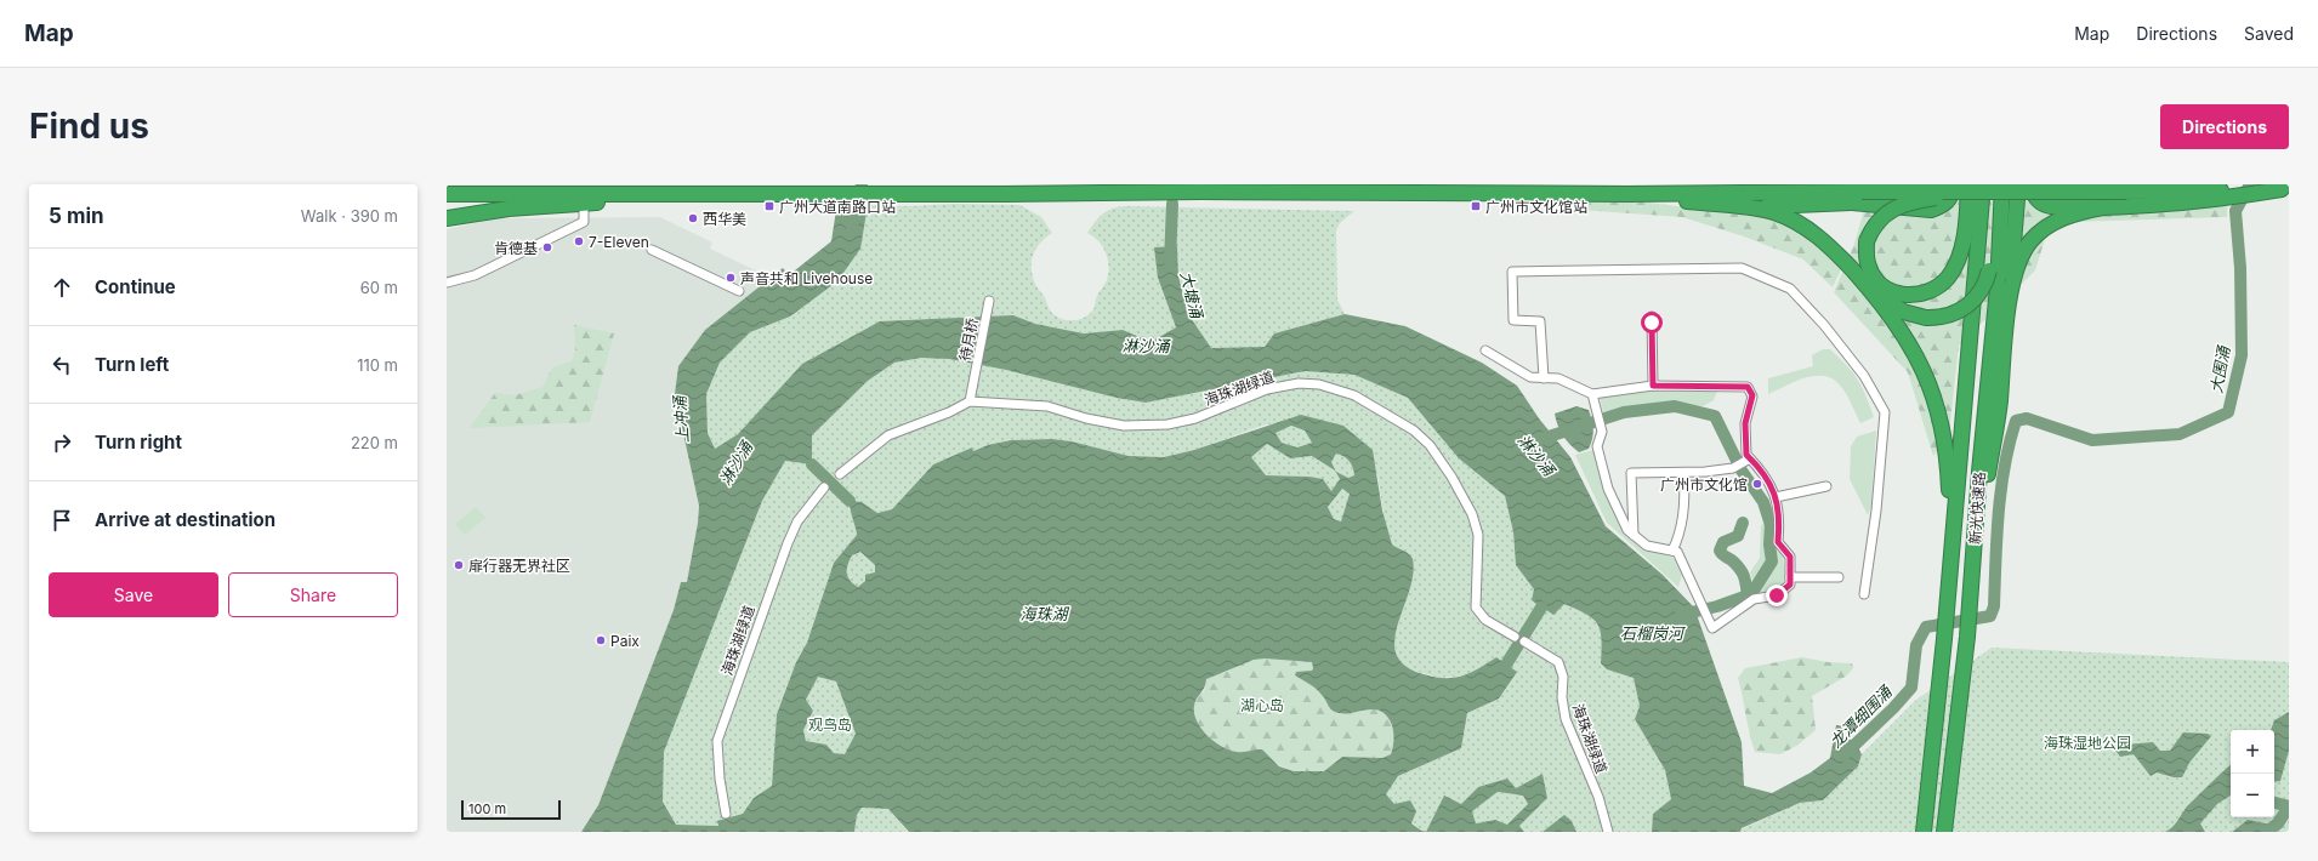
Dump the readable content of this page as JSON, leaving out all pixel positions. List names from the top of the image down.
{
  "streets": {
    "highway": ["新光快速路"],
    "street": ["待月桥", "海珠湖绿道"]
  },
  "crossings": [
    ["待月桥", "海珠湖绿道"]
  ],
  "water": [
    "大塘涌",
    "淋沙涌",
    "大围涌",
    "上冲涌",
    "海珠湖",
    "石榴岗河",
    "龙潭细围涌"
  ],
  "parks": ["湖心岛", "观鸟岛", "海珠湿地公园"],
  "places": {
    "transit": ["广州大道南路口站", "广州市文化馆站"],
    "other": [
      "西华美",
      "7-Eleven",
      "肯德基",
      "声音共和 Livehouse",
      "广州市文化馆",
      "扉行器无界社区",
      "Paix"
    ]
  },
  "scale_bar": "100 m",
  "page": {
    "header": "Map",
    "nav": ["Map", "Directions", "Saved"],
    "buttons": [
      "Directions",
      ["Save", "Share"]
    ],
    "title": "Find us",
    "heading": ["5 min", "Walk · 390 m"],
    "list": [
      ["Continue", "60 m"],
      ["Turn left", "110 m"],
      ["Turn right", "220 m"],
      "Arrive at destination"
    ],
    "map_buttons": ["+", "−"],
    "scale": "100 m"
  }
}
